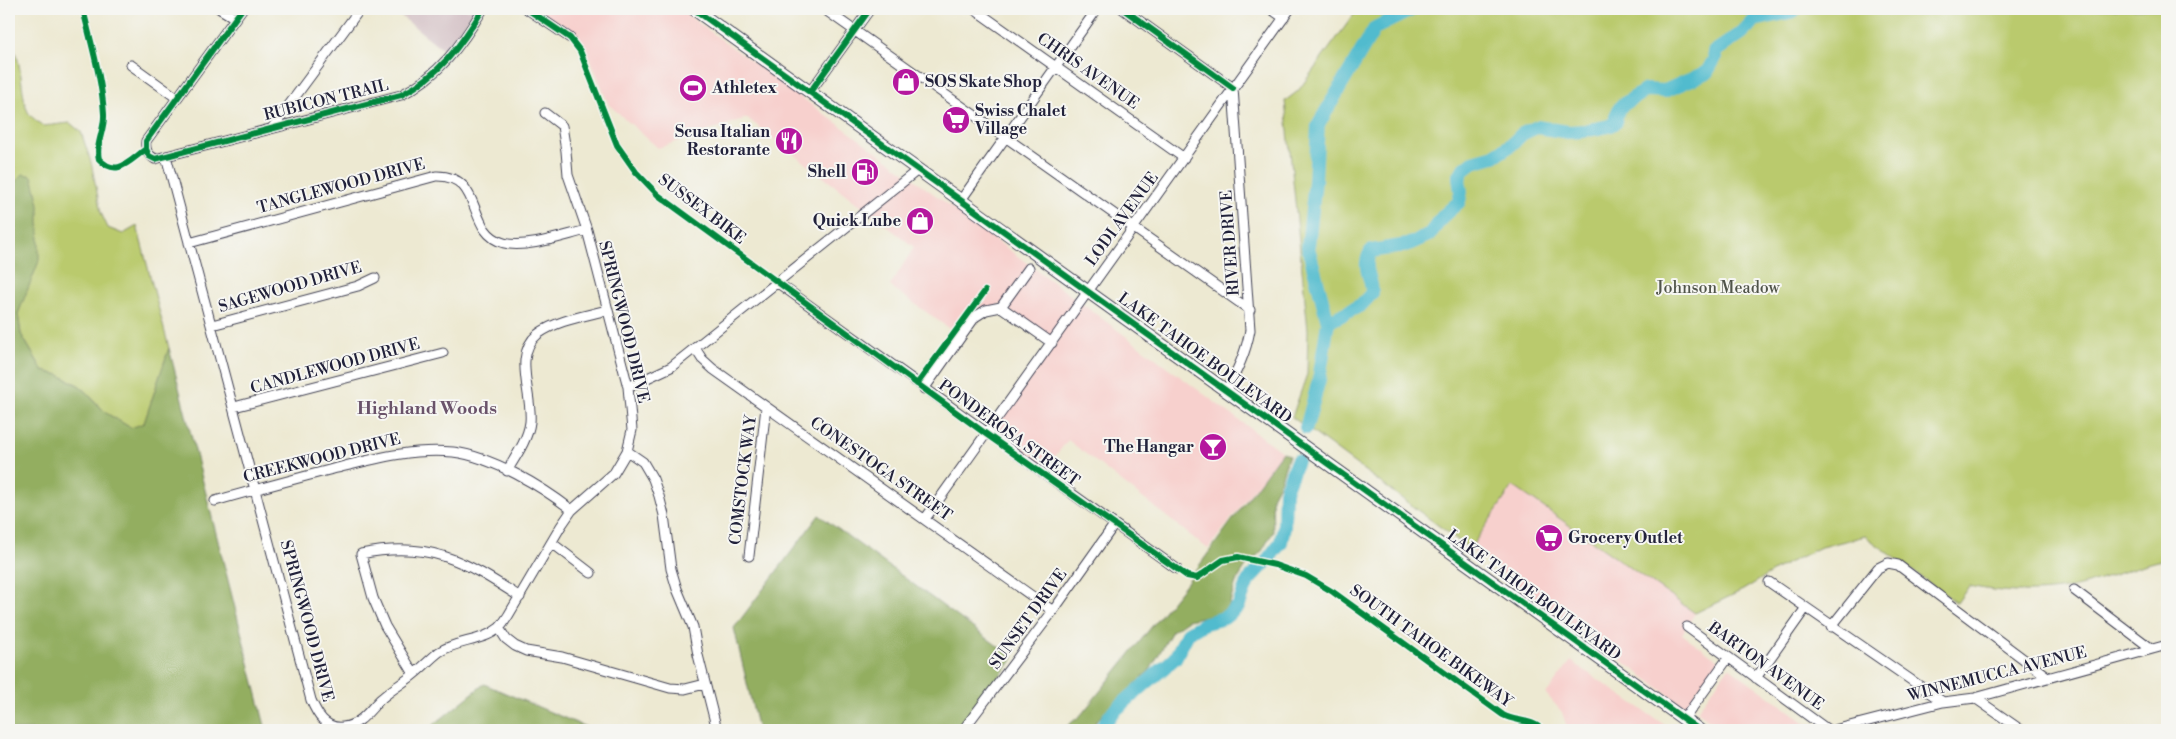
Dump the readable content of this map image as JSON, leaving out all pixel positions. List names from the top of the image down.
{
  "streets": {
    "highway": ["LAKE TAHOE BOULEVARD"],
    "street": [
      "CHRIS AVENUE",
      "RUBICON TRAIL",
      "TANGLEWOOD DRIVE",
      "LODI AVENUE",
      "RIVER DRIVE",
      "SAGEWOOD DRIVE",
      "SPRINGWOOD DRIVE",
      "CANDLEWOOD DRIVE",
      "PONDEROSA STREET",
      "CREEKWOOD DRIVE",
      "CONESTOGA STREET",
      "COMSTOCK WAY",
      "SUNSET DRIVE",
      "BARTON AVENUE",
      "WINNEMUCCA AVENUE"
    ],
    "cycle path": ["SUSSEX BIKE"]
  },
  "crossings": [
    ["CHRIS AVENUE", "LODI AVENUE"],
    ["RUBICON TRAIL", "SPRINGWOOD DRIVE"],
    ["TANGLEWOOD DRIVE", "SPRINGWOOD DRIVE"],
    ["LODI AVENUE", "RIVER DRIVE"],
    ["LODI AVENUE", "LAKE TAHOE BOULEVARD"],
    ["LODI AVENUE", "PONDEROSA STREET"],
    ["LODI AVENUE", "CONESTOGA STREET"],
    ["RIVER DRIVE", "LAKE TAHOE BOULEVARD"],
    ["SAGEWOOD DRIVE", "SPRINGWOOD DRIVE"],
    ["SPRINGWOOD DRIVE", "CANDLEWOOD DRIVE"],
    ["SPRINGWOOD DRIVE", "CREEKWOOD DRIVE"],
    ["PONDEROSA STREET", "SUNSET DRIVE"],
    ["CONESTOGA STREET", "COMSTOCK WAY"],
    ["CONESTOGA STREET", "SUNSET DRIVE"]
  ],
  "districts": ["Highland Woods"],
  "parks": ["Johnson Meadow"],
  "places": {
    "shop": ["SOS Skate Shop", "Quick Lube"],
    "sports": ["Athletex"],
    "supermarket": ["Swiss Chalet Village", "Grocery Outlet"],
    "restaurant": ["Scusa Italian Restorante"],
    "fuel station": ["Shell"],
    "bar": ["The Hangar"]
  }
}
